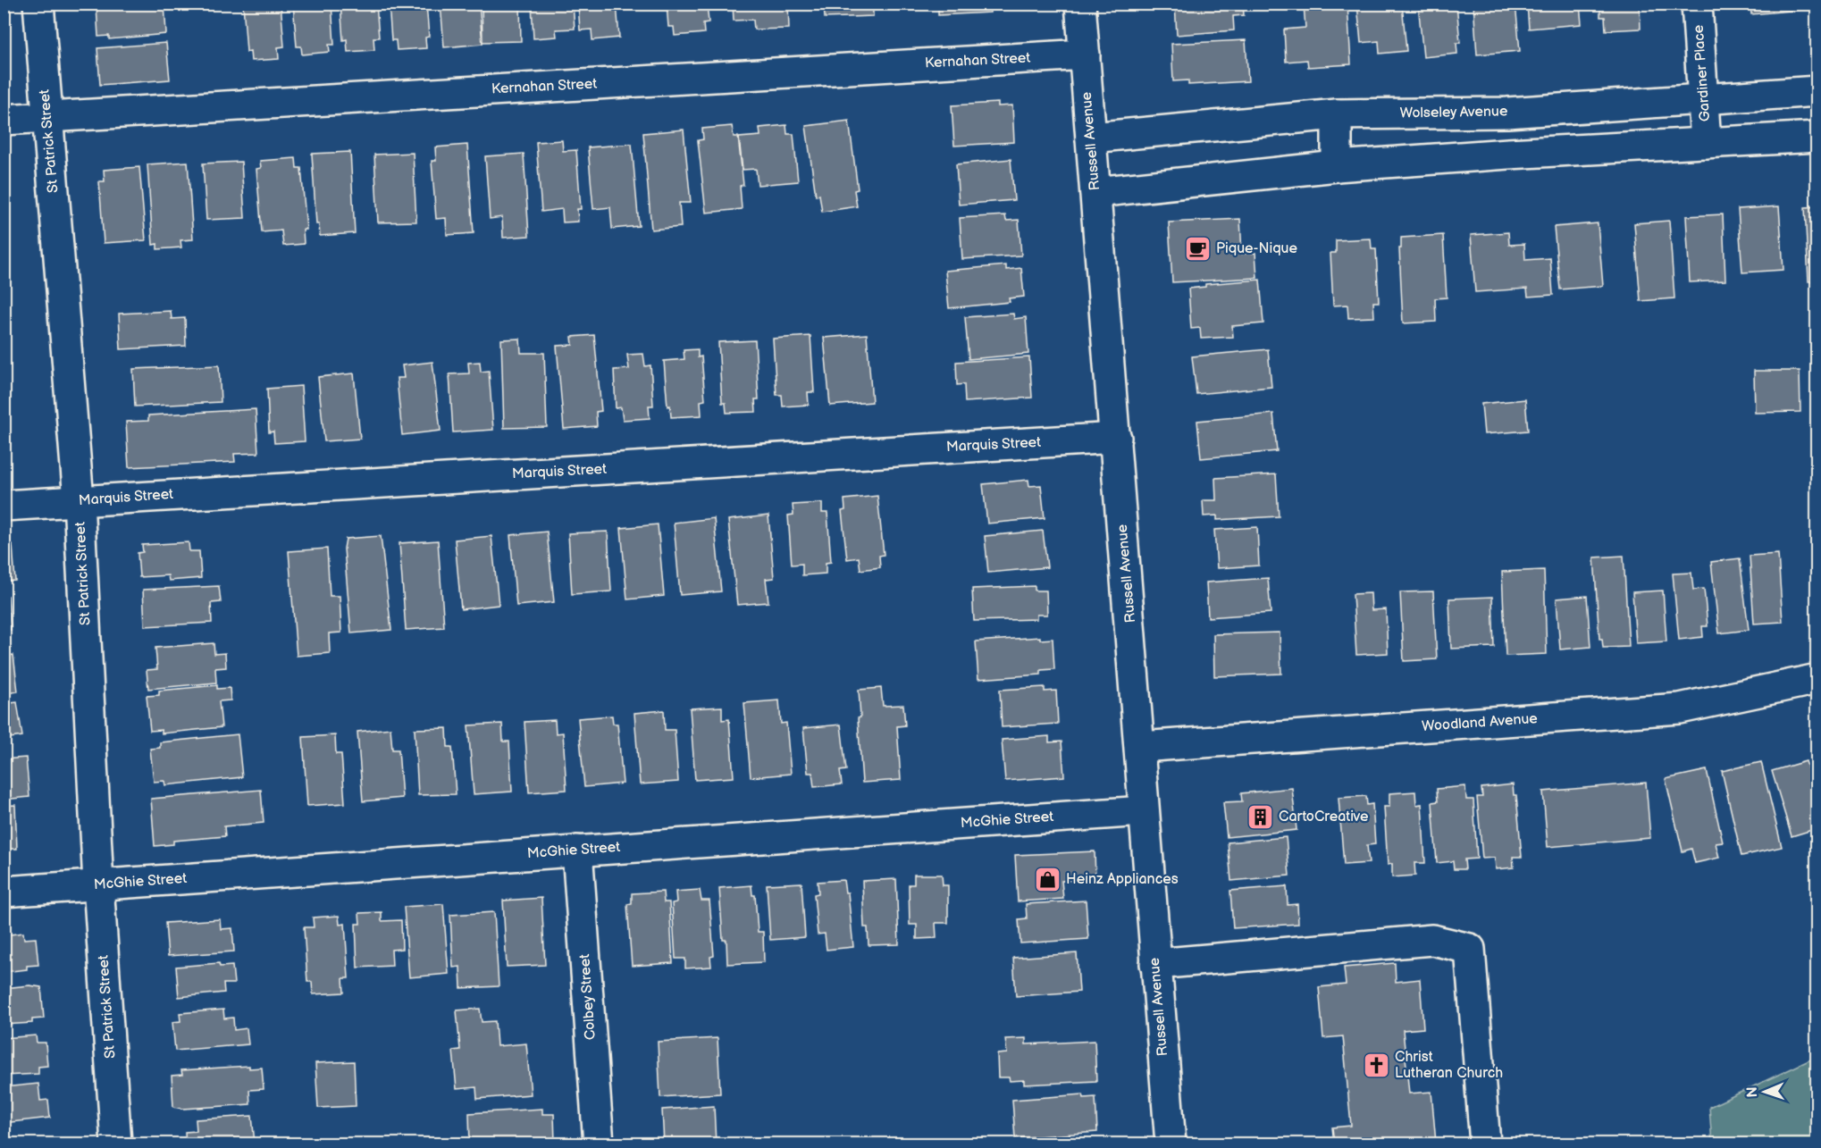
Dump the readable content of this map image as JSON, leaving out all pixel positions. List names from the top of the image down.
{
  "streets": {
    "street": [
      "Kernahan Street",
      "Gardiner Place",
      "Wolseley Avenue",
      "St Patrick Street",
      "Russell Avenue",
      "Marquis Street",
      "Woodland Avenue",
      "McGhie Street",
      "Colbey Street"
    ]
  },
  "crossings": [
    ["Kernahan Street", "St Patrick Street"],
    ["Kernahan Street", "Russell Avenue"],
    ["Gardiner Place", "Wolseley Avenue"],
    ["Wolseley Avenue", "Russell Avenue"],
    ["St Patrick Street", "Marquis Street"],
    ["St Patrick Street", "McGhie Street"],
    ["Russell Avenue", "Marquis Street"],
    ["Russell Avenue", "Woodland Avenue"],
    ["Russell Avenue", "McGhie Street"],
    ["McGhie Street", "Colbey Street"]
  ],
  "places": {
    "cafe": ["Pique-Nique"],
    "building": ["CartoCreative"],
    "shop": ["Heinz Appliances"],
    "church": ["Christ Lutheran Church"]
  },
  "north": "left"
}
